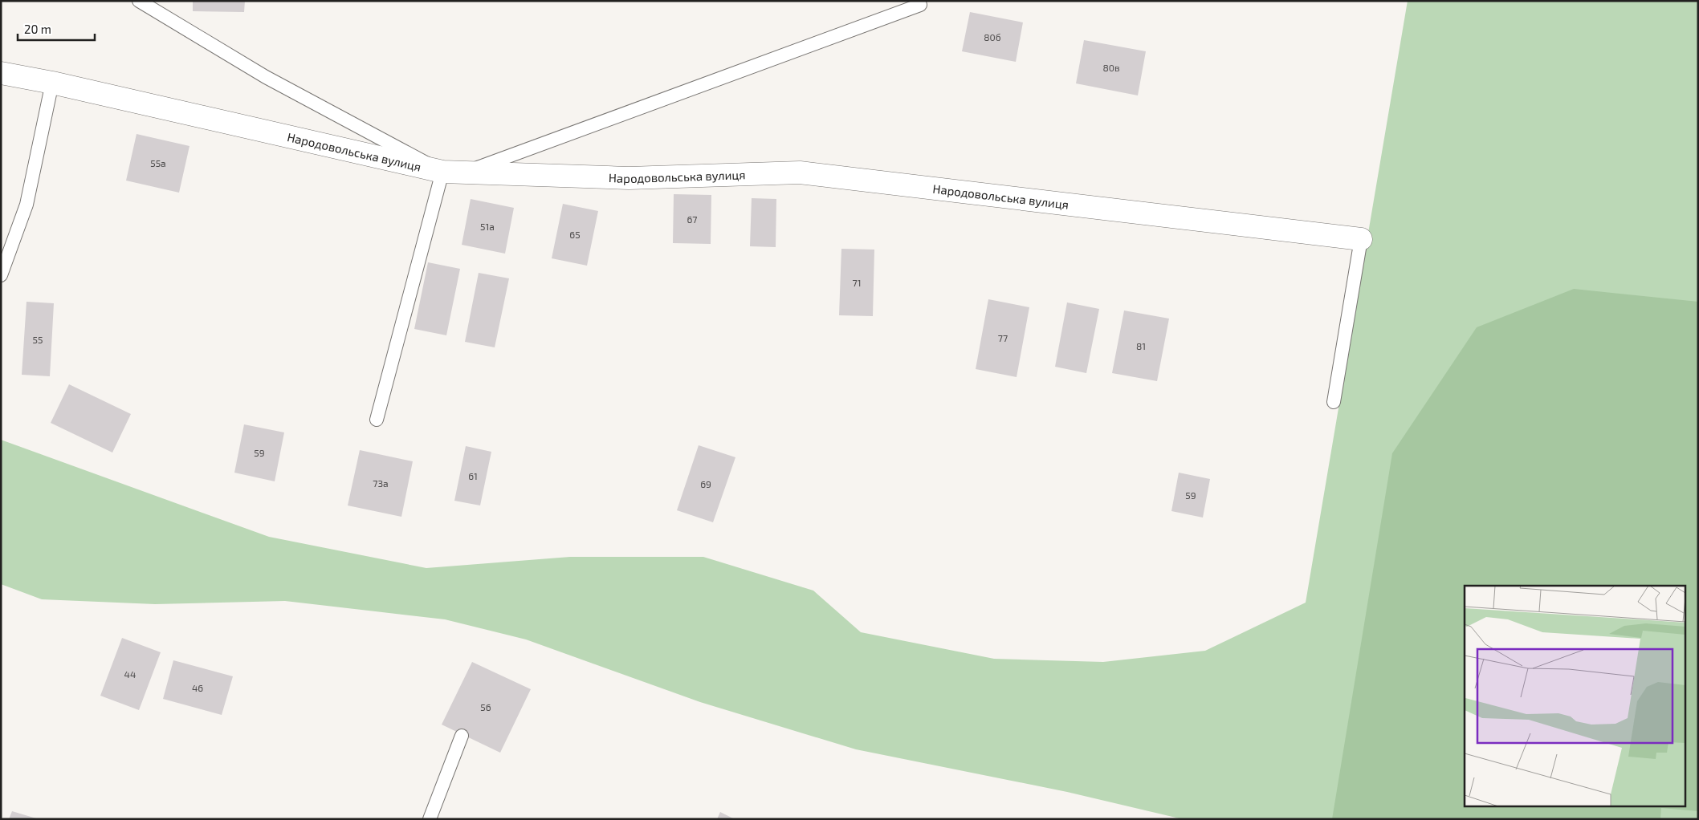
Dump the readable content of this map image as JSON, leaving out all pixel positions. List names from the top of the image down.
{
  "streets": {
    "street": ["Народовольська вулиця"]
  },
  "house_numbers": [
    "80б",
    "80в",
    "55а",
    "67",
    "51а",
    "65",
    "71",
    "77",
    "55",
    "81",
    "59",
    "61",
    "73а",
    "69",
    "59",
    "44",
    "46",
    "56"
  ],
  "scale_bar": "20 m"
}
